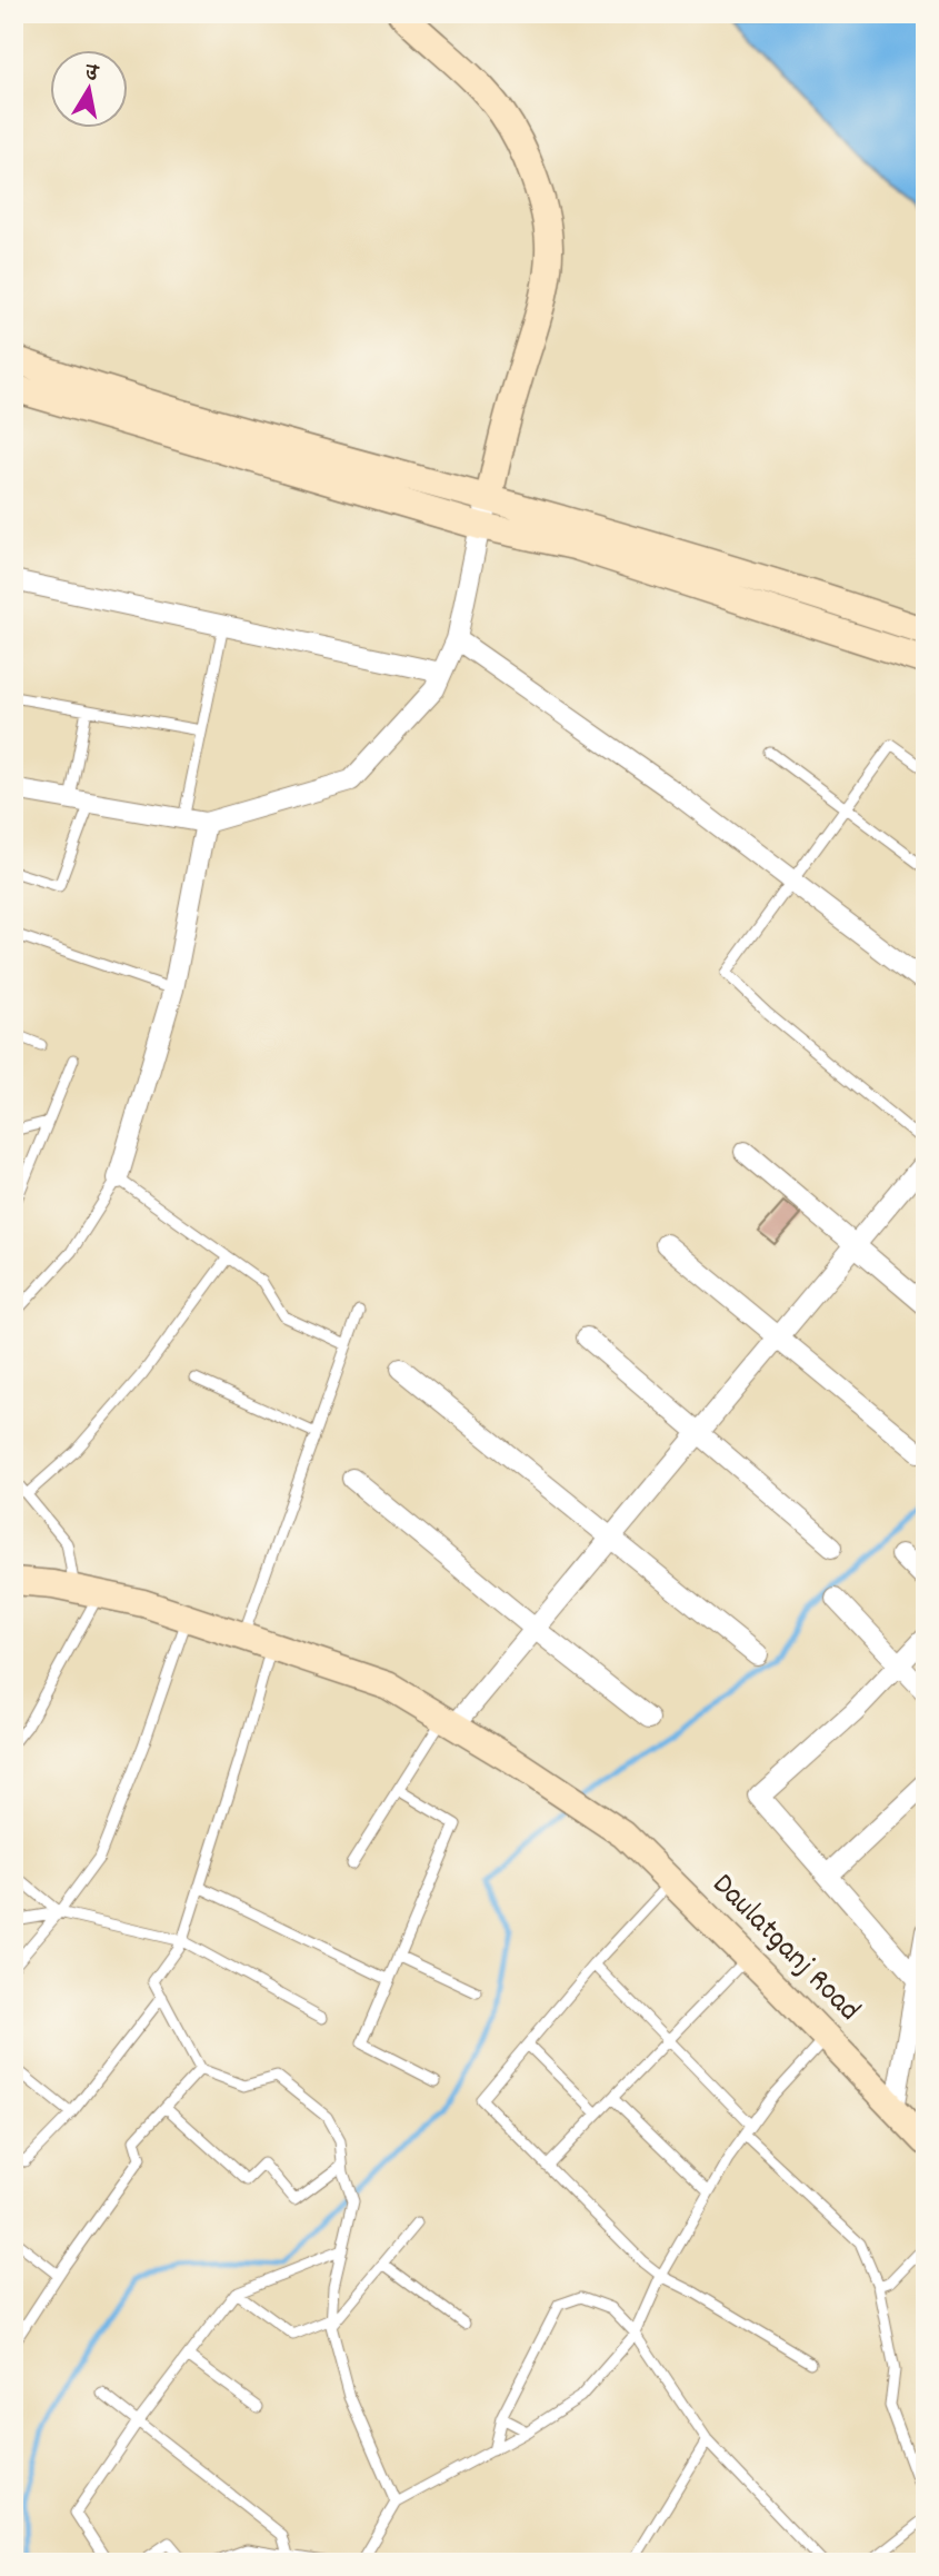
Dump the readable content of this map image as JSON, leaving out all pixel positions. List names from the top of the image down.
{
  "streets": {
    "main road": ["Daulatganj Road"]
  },
  "north": "top"
}
